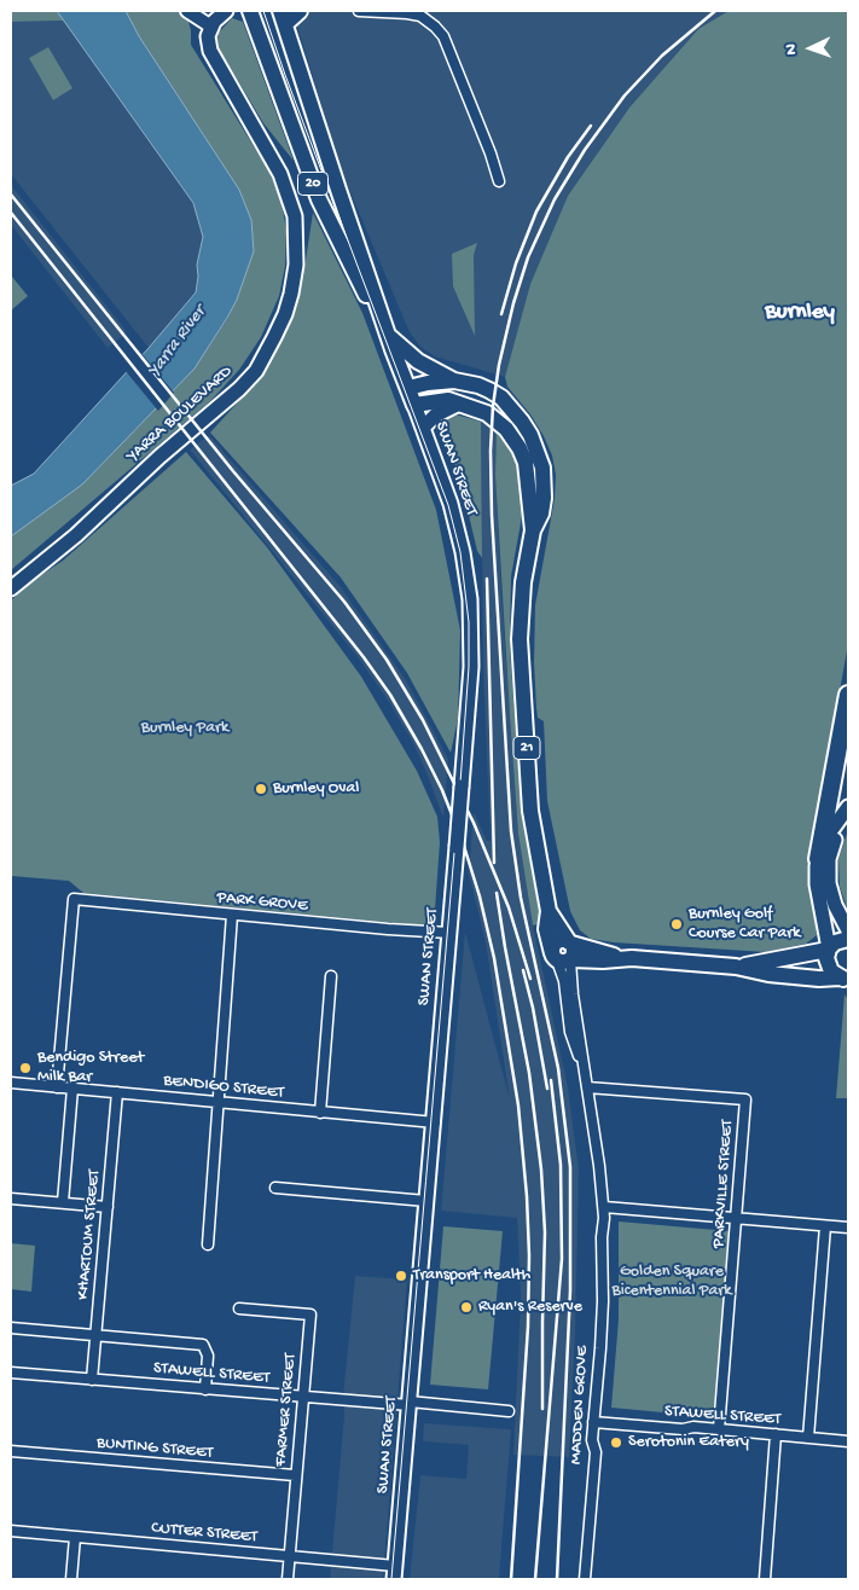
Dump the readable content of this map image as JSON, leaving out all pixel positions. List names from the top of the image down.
{
  "streets": {
    "main road": [
      "20",
      "YARRA BOULEVARD",
      "SWAN STREET",
      "21",
      "MADDEN GROVE"
    ],
    "street": [
      "PARK GROVE",
      "BENDIGO STREET",
      "PARKVILLE STREET",
      "KHARTOUM STREET",
      "STAWELL STREET",
      "FARMER STREET",
      "BUNTING STREET",
      "CUTTER STREET"
    ]
  },
  "crossings": [
    ["SWAN STREET", "PARK GROVE"],
    ["SWAN STREET", "BENDIGO STREET"],
    ["SWAN STREET", "STAWELL STREET"],
    ["SWAN STREET", "MADDEN GROVE"],
    ["SWAN STREET", "CUTTER STREET"],
    ["PARK GROVE", "BENDIGO STREET"],
    ["BENDIGO STREET", "KHARTOUM STREET"],
    ["PARKVILLE STREET", "STAWELL STREET"],
    ["PARKVILLE STREET", "MADDEN GROVE"],
    ["KHARTOUM STREET", "STAWELL STREET"],
    ["STAWELL STREET", "MADDEN GROVE"],
    ["STAWELL STREET", "FARMER STREET"],
    ["FARMER STREET", "BUNTING STREET"],
    ["FARMER STREET", "CUTTER STREET"]
  ],
  "districts": ["Burnley"],
  "water": ["Yarra River"],
  "parks": ["Burnley Park", "Golden Square Bicentennial Park"],
  "places": [
    "Burnley Oval",
    "Burnley Golf Course Car Park",
    "Bendigo Street Milk Bar",
    "Transport Health",
    "Ryan's Reserve",
    "Serotonin Eatery"
  ],
  "north": "left"
}
